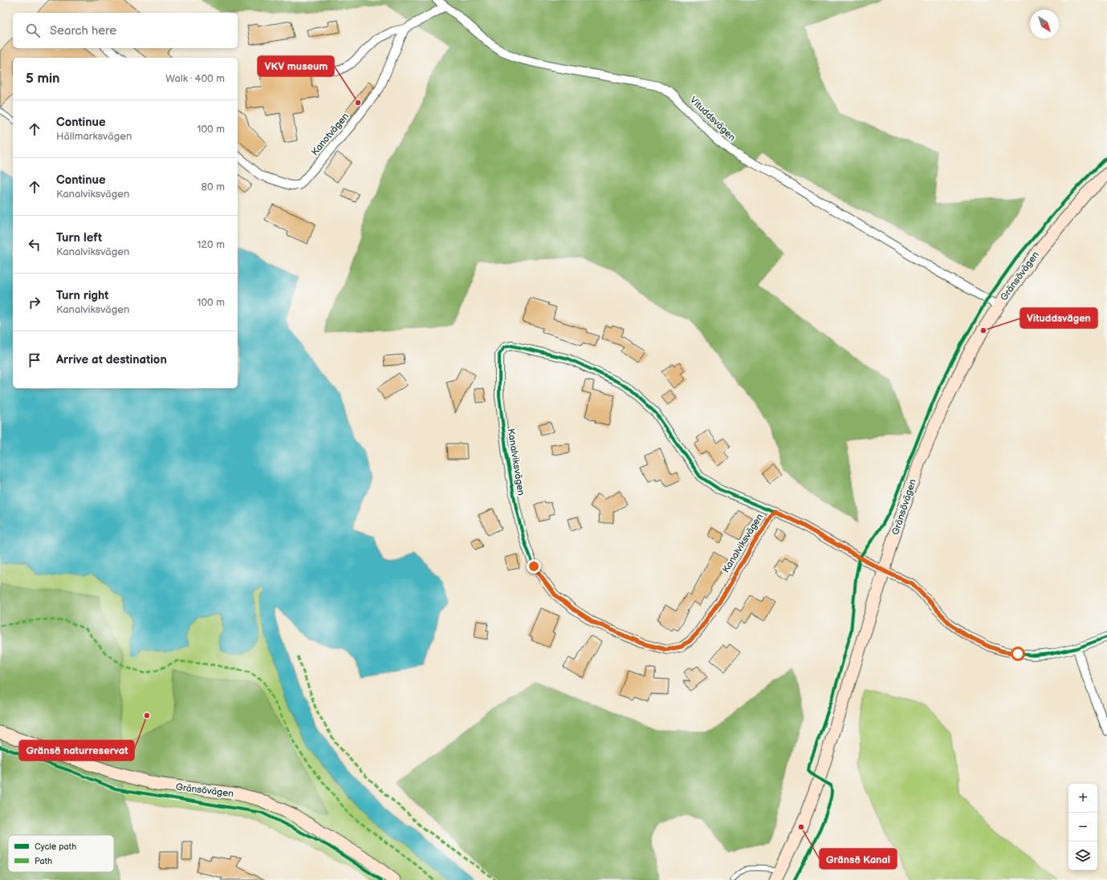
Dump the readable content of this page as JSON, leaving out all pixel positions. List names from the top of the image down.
{
  "streets": {
    "street": [
      "Vituddsvägen",
      "Kanotvägen",
      "Gränsövägen",
      "Kanalviksvägen"
    ]
  },
  "crossings": [
    ["Vituddsvägen", "Gränsövägen"],
    ["Gränsövägen", "Kanalviksvägen"]
  ],
  "places": [
    "VKV museum",
    "Vituddsvägen",
    "Gränsö naturreservat",
    "Gränsö Kanal"
  ],
  "legend": ["Cycle path", "Path"],
  "north": "bottom right",
  "page": {
    "search": "Search here",
    "heading": ["5 min", "Walk · 400 m"],
    "list": [
      ["Continue", "Hällmarksvägen", "100 m"],
      ["Continue", "Kanalviksvägen", "80 m"],
      ["Turn left", "Kanalviksvägen", "120 m"],
      ["Turn right", "Kanalviksvägen", "100 m"],
      "Arrive at destination"
    ],
    "map_buttons": ["+", "−"]
  }
}
